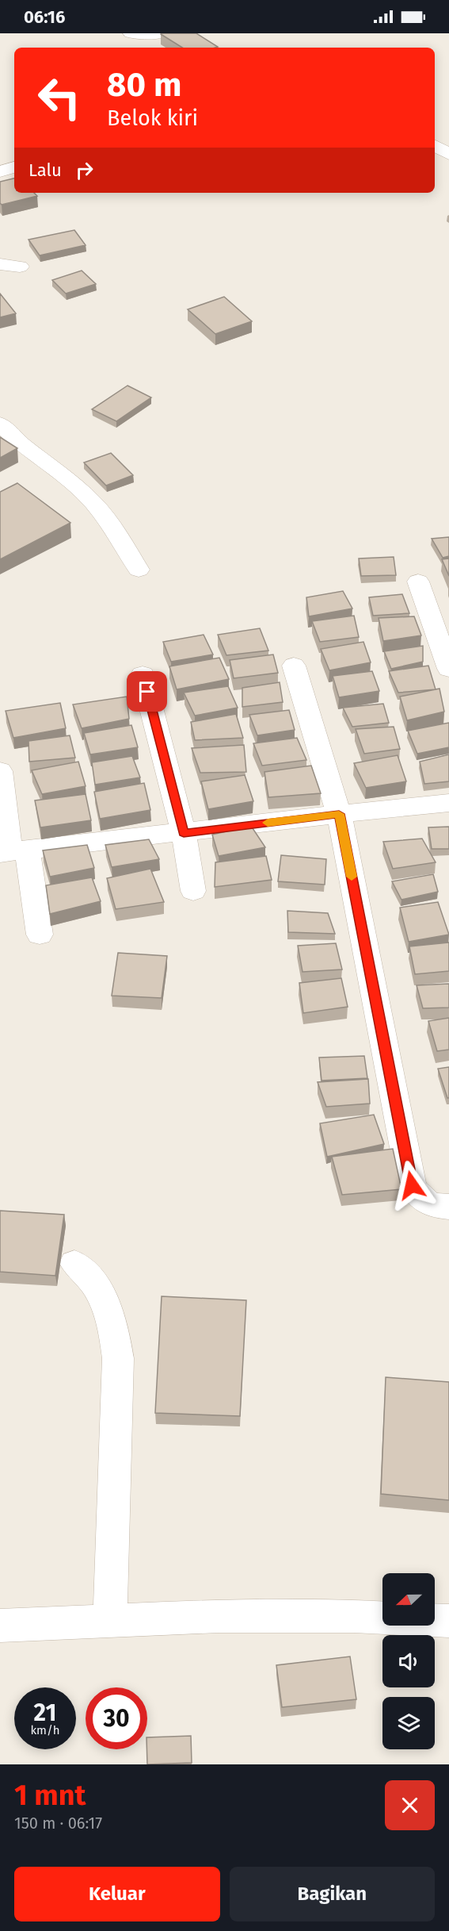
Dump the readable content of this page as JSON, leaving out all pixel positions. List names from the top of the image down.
{
  "north": "left",
  "page": {
    "status": "06:16",
    "turn": ["80 m", "Belok kiri"],
    "then": "Lalu",
    "speed": "21 km/h",
    "limit": "30",
    "heading": ["1 mnt", "150 m · 06:17"],
    "buttons": ["Keluar", "Bagikan"]
  }
}
